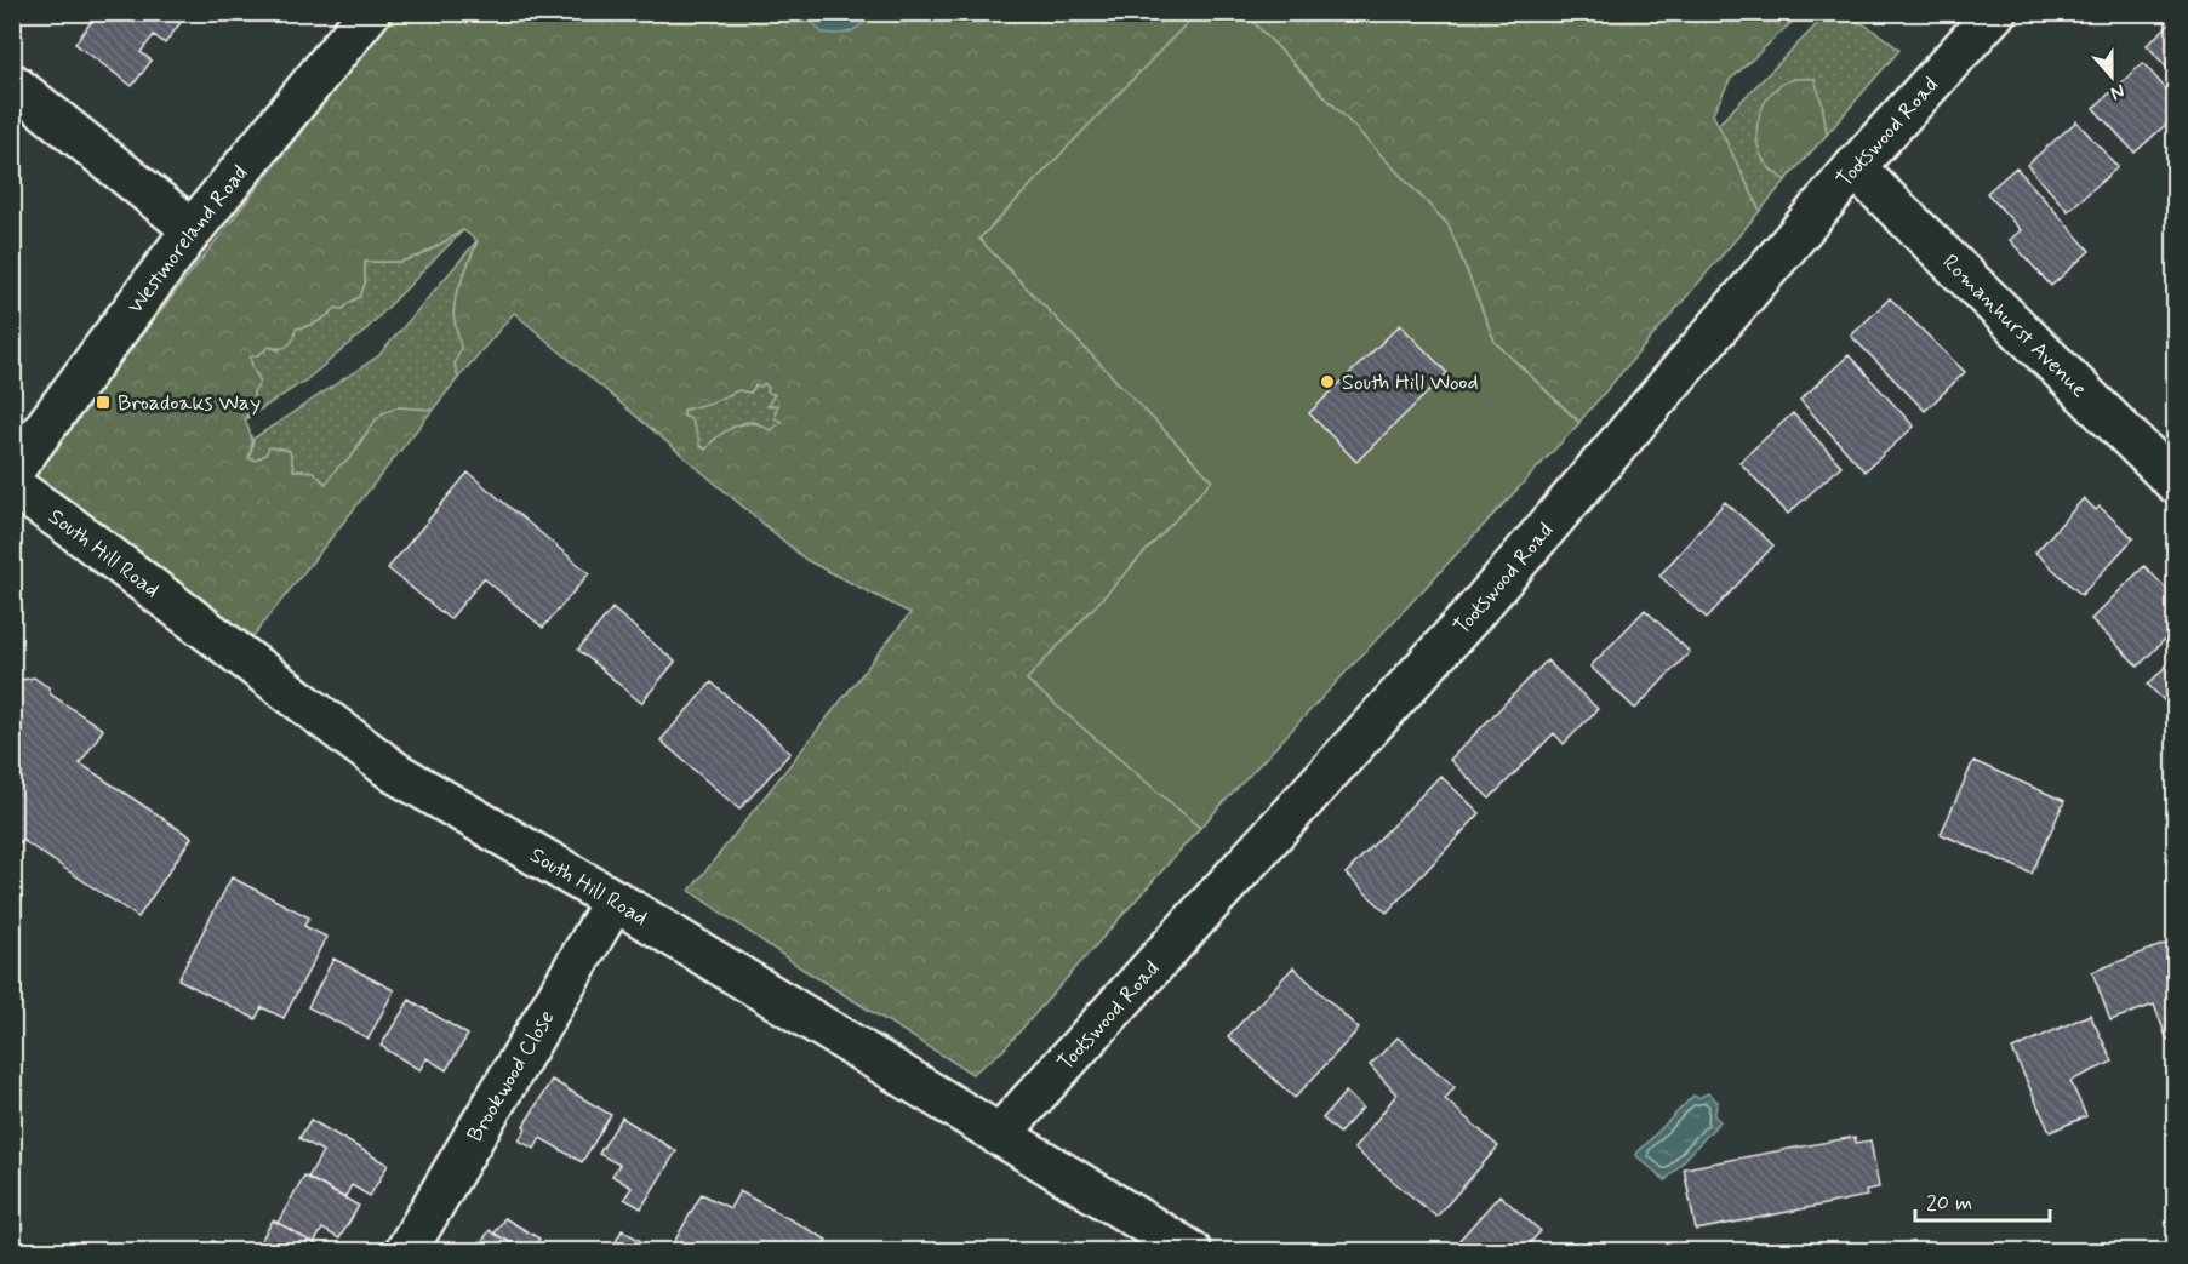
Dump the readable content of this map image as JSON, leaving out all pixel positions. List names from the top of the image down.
{
  "streets": {
    "street": [
      "Tootswood Road",
      "Westmoreland Road",
      "Romanhurst Avenue",
      "South Hill Road",
      "Brookwood Close"
    ]
  },
  "crossings": [
    ["Tootswood Road", "Romanhurst Avenue"],
    ["Tootswood Road", "South Hill Road"],
    ["South Hill Road", "Brookwood Close"]
  ],
  "places": {
    "other": ["South Hill Wood"],
    "transit": ["Broadoaks Way"]
  },
  "scale_bar": "20 m",
  "north": "bottom"
}
